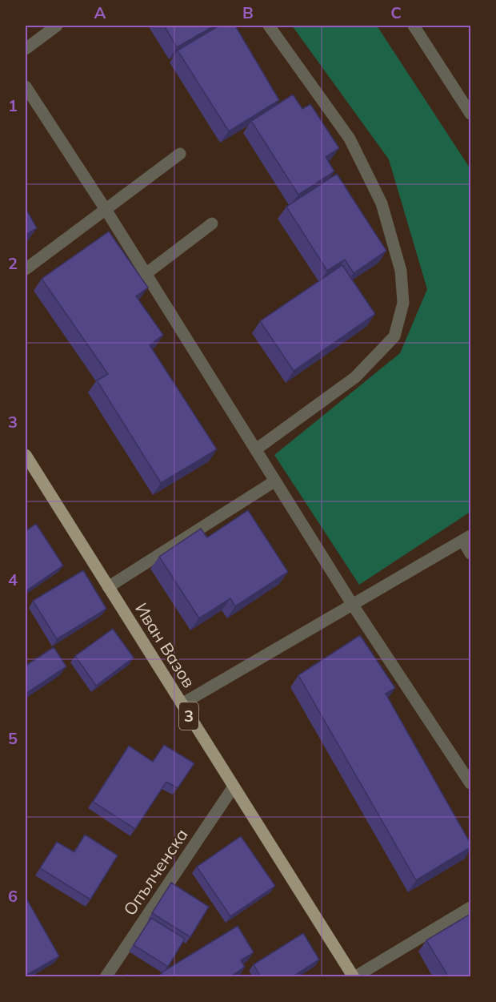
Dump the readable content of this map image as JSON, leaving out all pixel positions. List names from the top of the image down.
{
  "streets": {
    "main road": ["Иван Вазов", "3"],
    "street": ["Опълченска"]
  },
  "crossings": [
    ["Иван Вазов", "Опълченска"]
  ],
  "grid": {
    "columns": ["A", "B", "C"],
    "rows": [
      "1",
      "2",
      "3",
      "4",
      "5",
      "6"
    ]
  }
}
